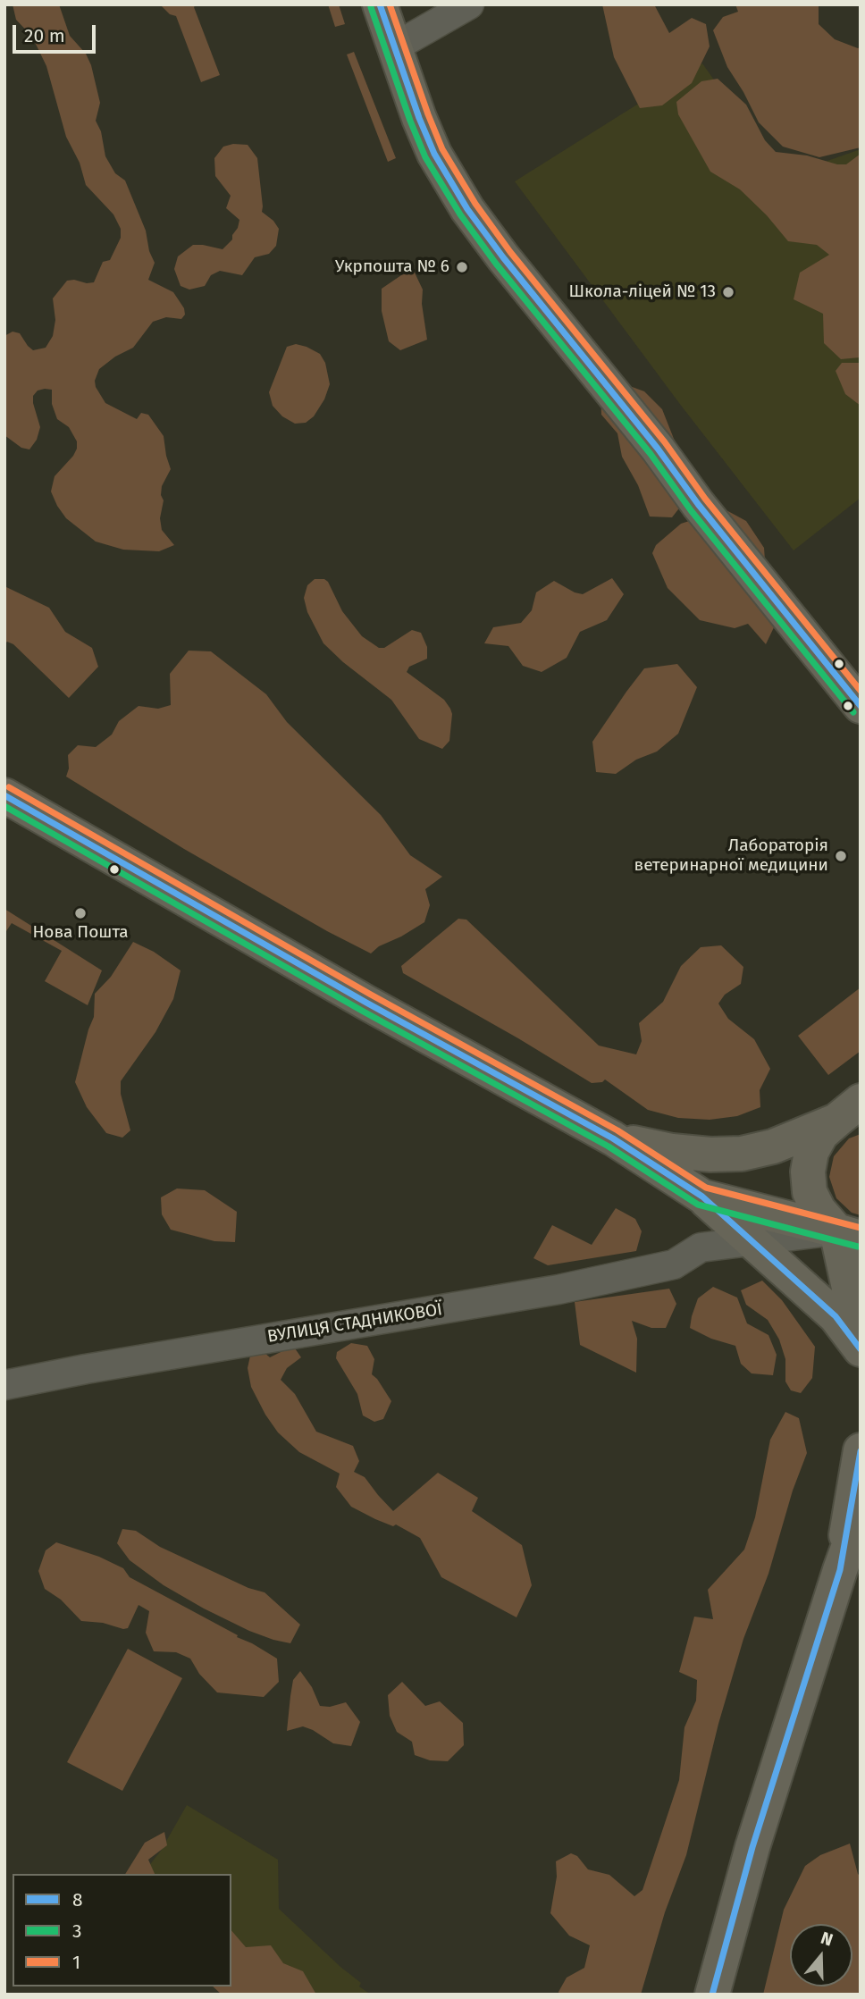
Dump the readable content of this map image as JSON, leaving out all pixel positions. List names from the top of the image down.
{
  "streets": {
    "street": ["ВУЛИЦЯ СТАДНИКОВОЇ"]
  },
  "places": [
    "Укрпошта № 6",
    "Школа-ліцей № 13",
    "Лабораторія ветеринарної медицини",
    "Нова Пошта"
  ],
  "lines": ["transit line 8", "transit line 1", "transit line 3"],
  "legend": ["8", "3", "1"],
  "scale_bar": "20 m",
  "north": "top"
}
